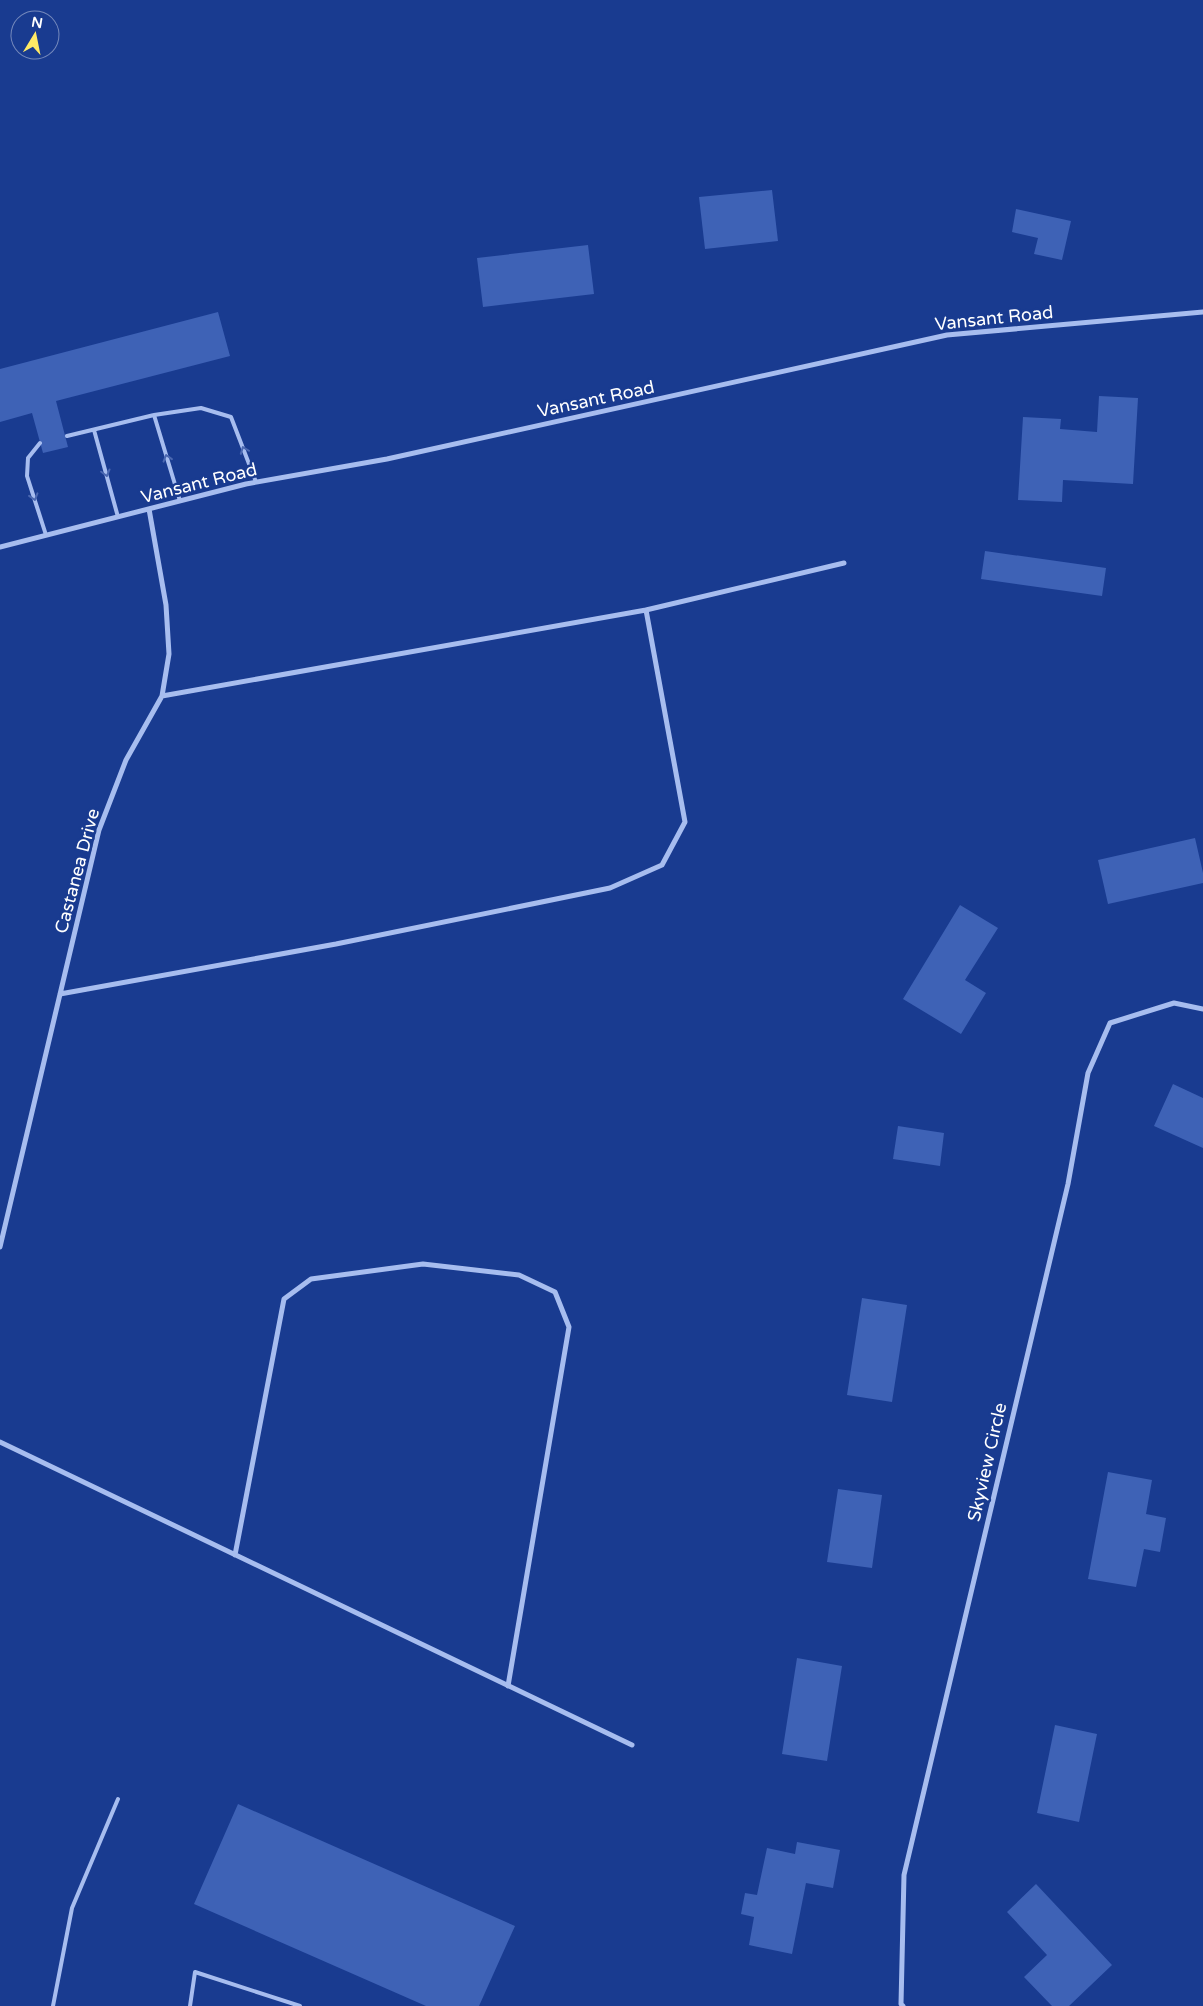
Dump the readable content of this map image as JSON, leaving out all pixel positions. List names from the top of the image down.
{
  "streets": {
    "street": ["Vansant Road", "Castanea Drive", "Skyview Circle"]
  },
  "crossings": [
    ["Vansant Road", "Castanea Drive"]
  ],
  "north": "top"
}
